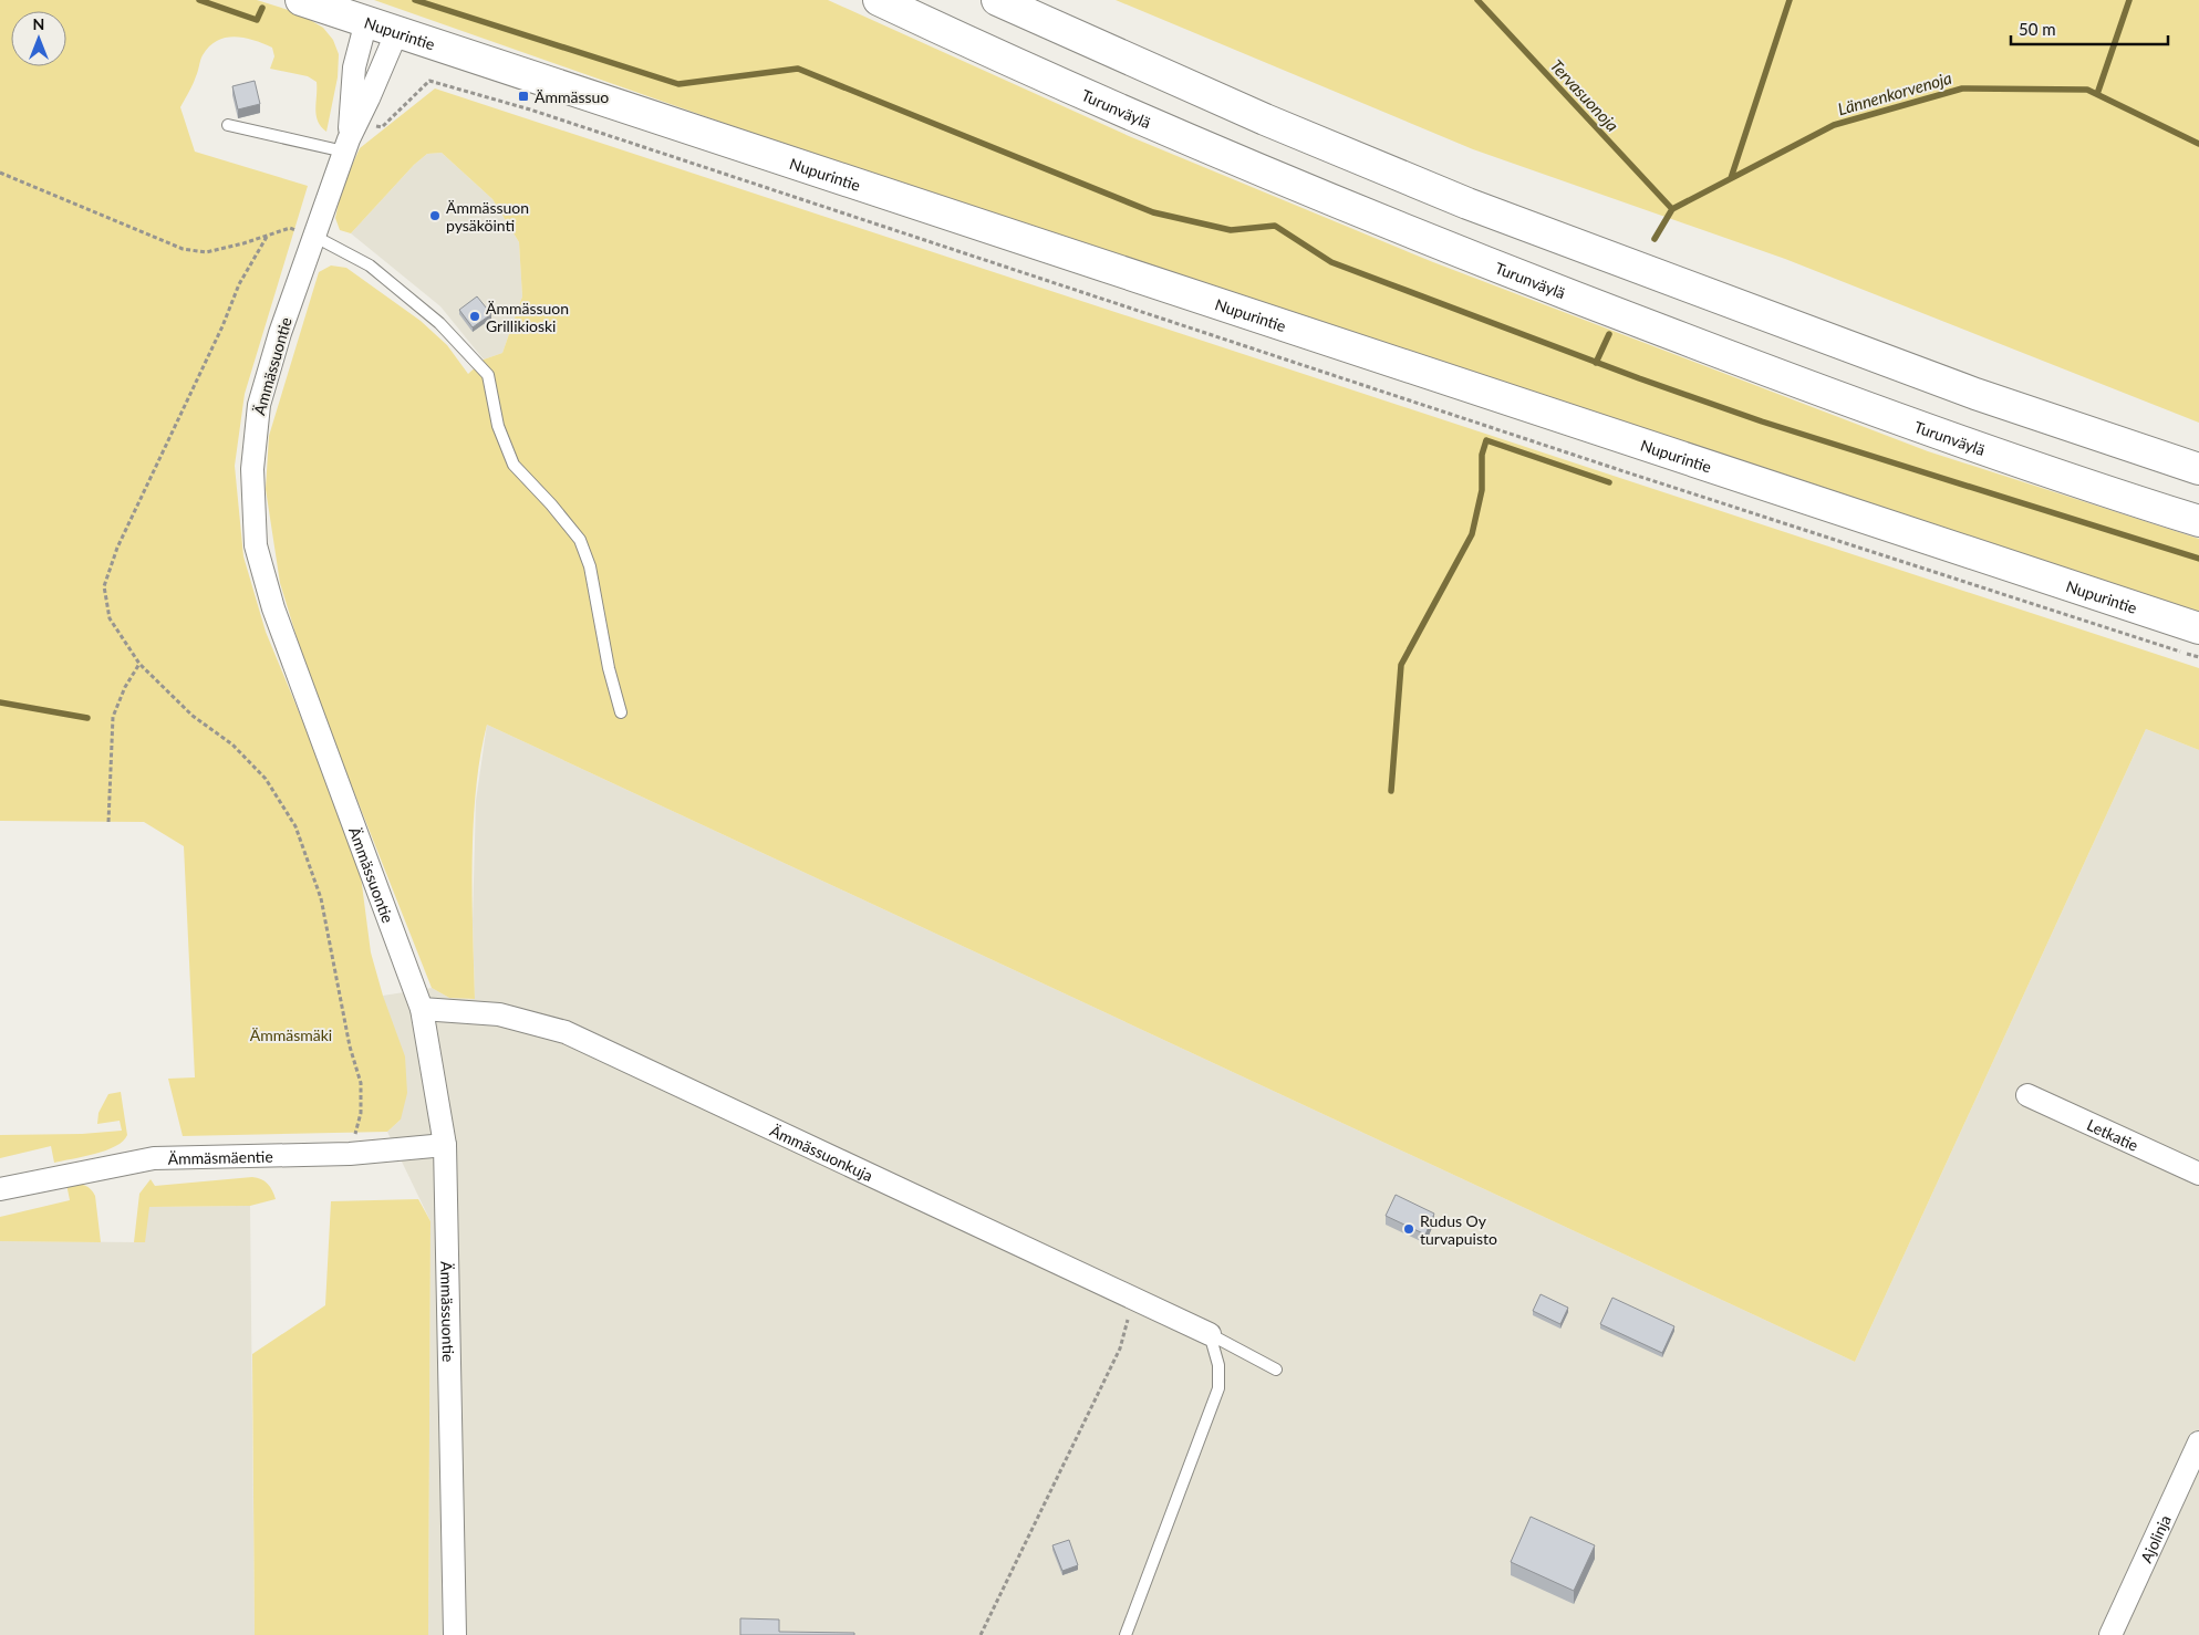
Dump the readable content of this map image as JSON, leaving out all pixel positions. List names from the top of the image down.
{
  "streets": {
    "main road": ["Nupurintie", "Turunväylä"],
    "street": [
      "Ämmässuontie",
      "Letkatie",
      "Ämmässuonkuja",
      "Ämmäsmäentie",
      "Ajolinja"
    ]
  },
  "crossings": [
    ["Nupurintie", "Ämmässuontie"],
    ["Ämmässuontie", "Ämmässuonkuja"],
    ["Ämmässuontie", "Ämmäsmäentie"]
  ],
  "water": ["Lännenkorvenoja", "Tervasuonoja"],
  "parks": ["Ämmäsmäki"],
  "places": {
    "transit": ["Ämmässuo"],
    "other": ["Ämmässuon pysäköinti", "Ämmässuon Grillikioski", "Rudus Oy turvapuisto"]
  },
  "scale_bar": "50 m",
  "north": "top"
}
